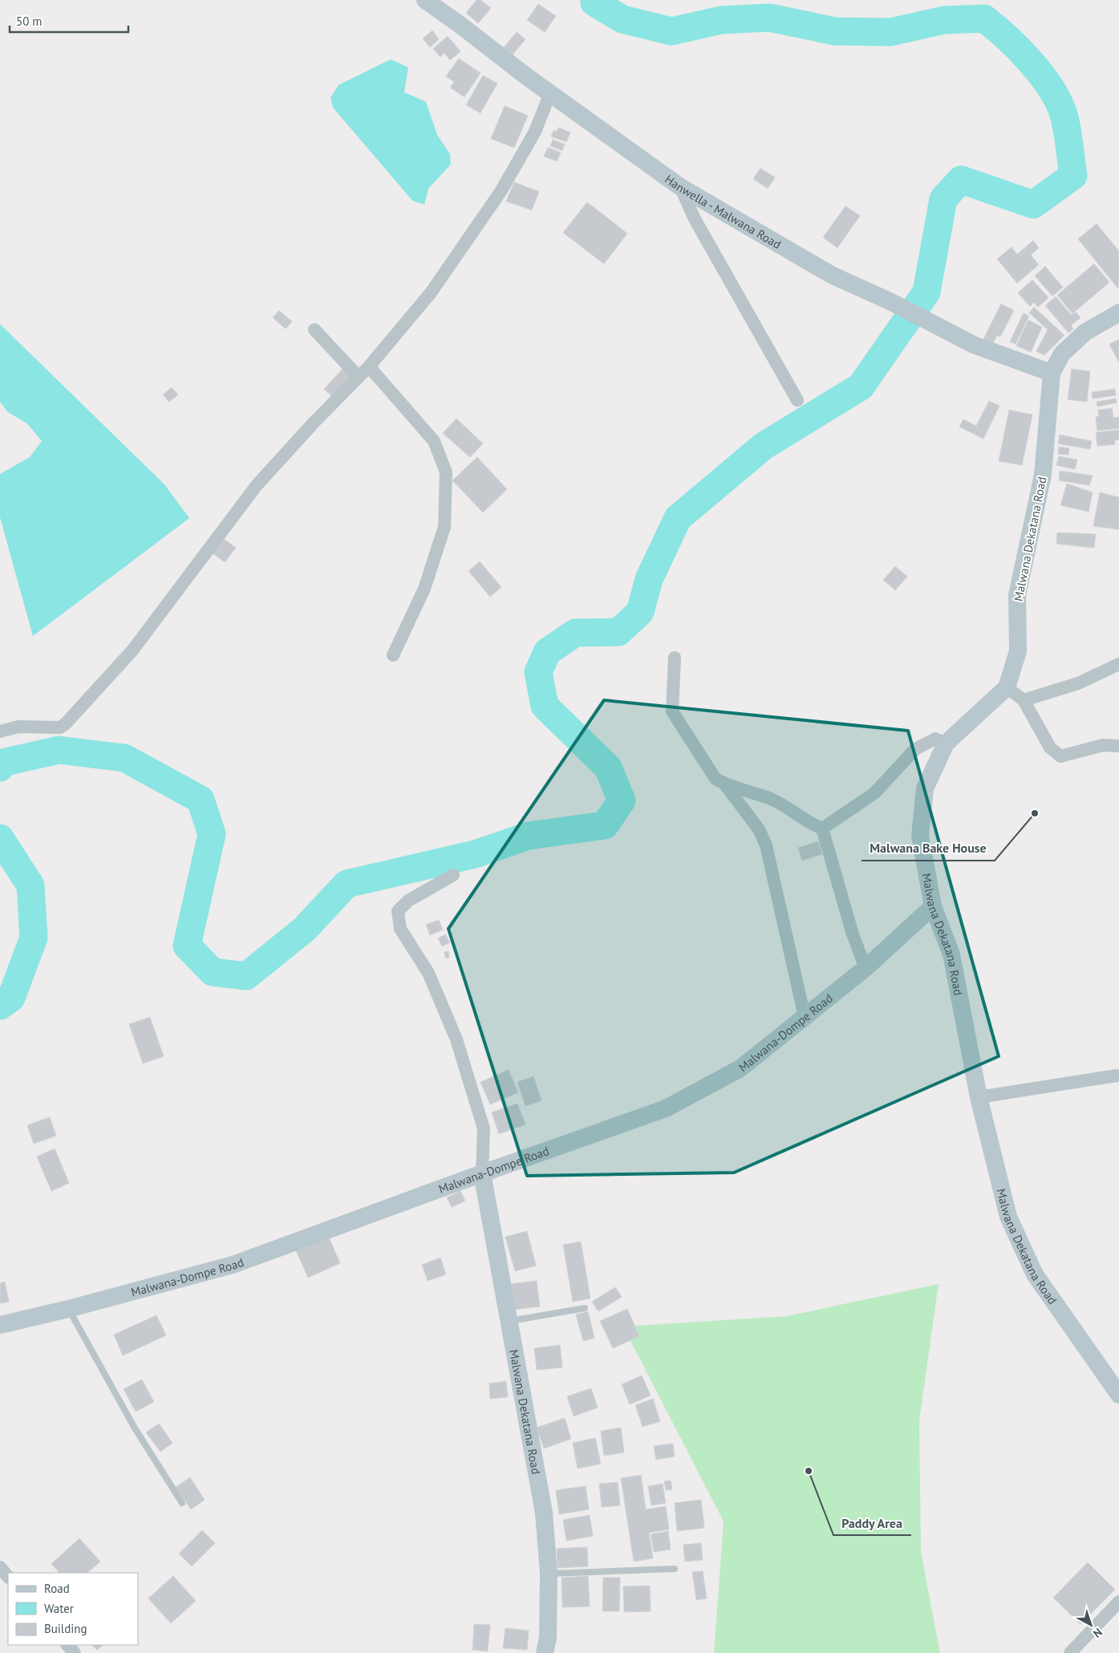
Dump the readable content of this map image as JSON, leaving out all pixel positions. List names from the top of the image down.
{
  "streets": {
    "street": ["Hanwella - Malwana Road", "Malwana Dekatana Road", "Malwana-Dompe Road"]
  },
  "crossings": [
    ["Hanwella - Malwana Road", "Malwana Dekatana Road"],
    ["Malwana Dekatana Road", "Malwana-Dompe Road"]
  ],
  "places": ["Malwana Bake House", "Paddy Area"],
  "legend": ["Road", "Water", "Building"],
  "scale_bar": "50 m",
  "north": "bottom right"
}
